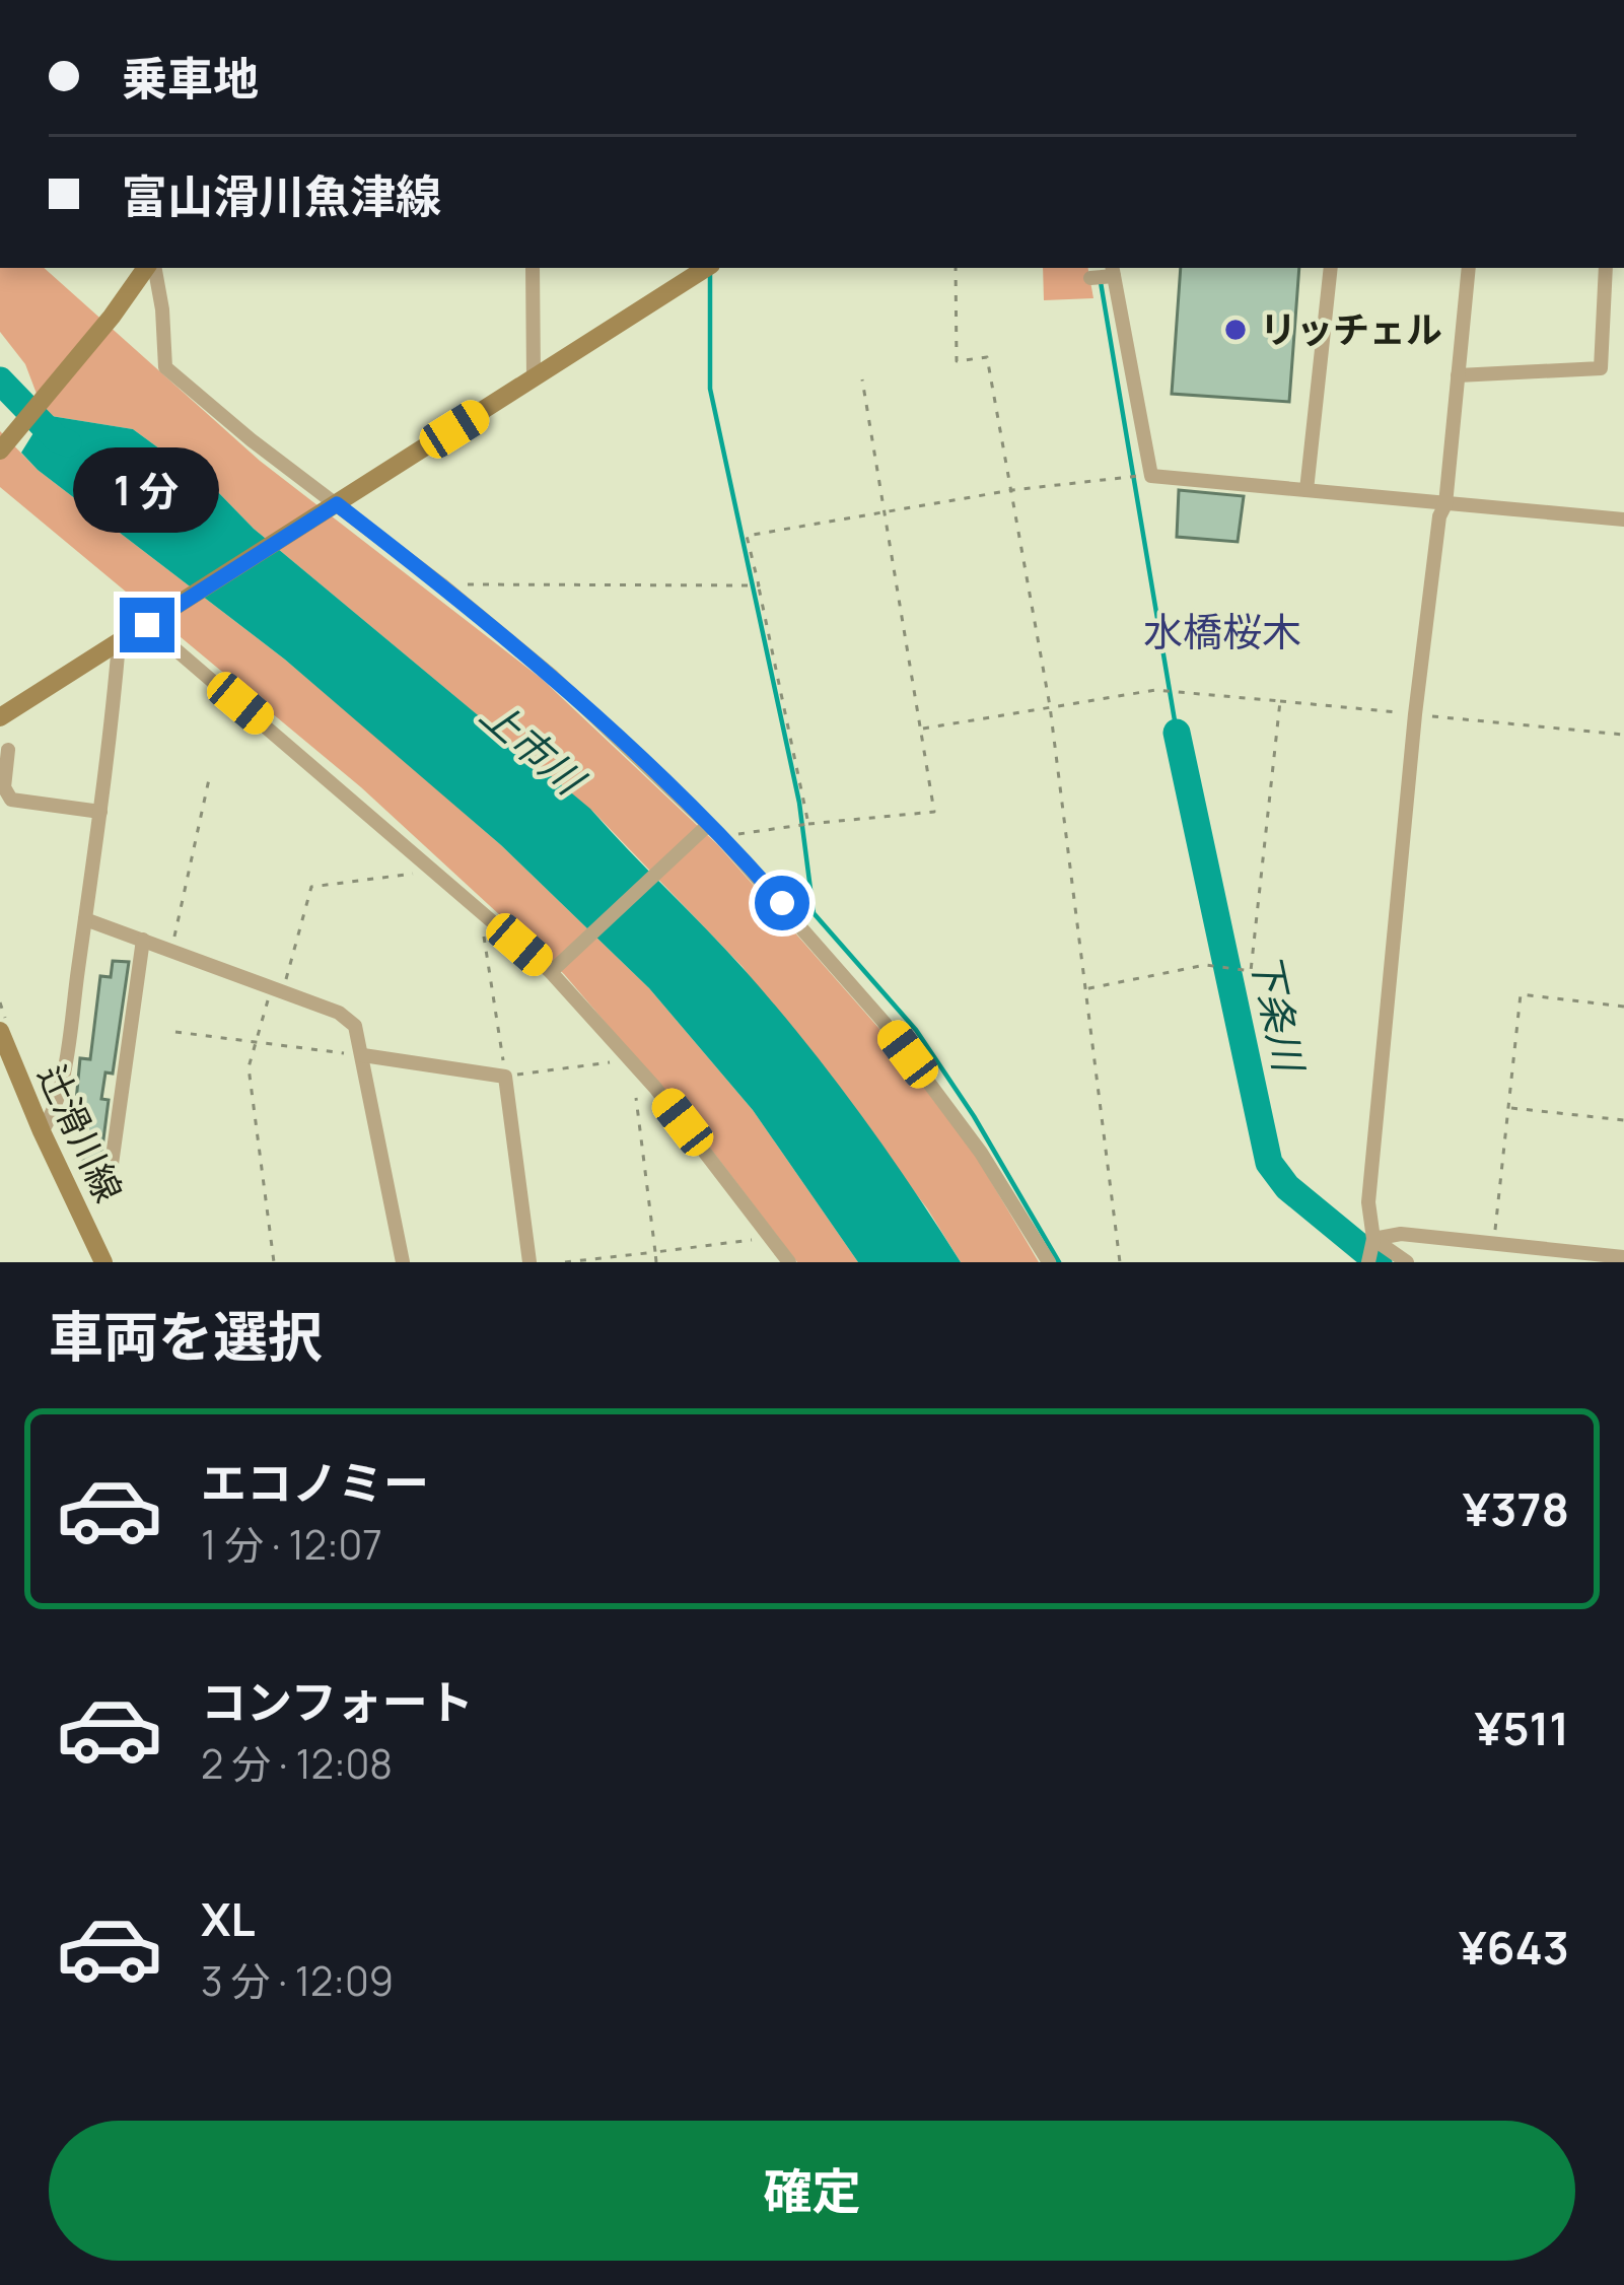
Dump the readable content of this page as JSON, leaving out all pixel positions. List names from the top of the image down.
{
  "streets": {
    "main road": ["辻滑川線"]
  },
  "districts": ["水橋桜木"],
  "water": ["上市川", "下条川"],
  "places": ["リッチェル"],
  "page": {
    "banner": ["乗車地", "富山滑川魚津線"],
    "bubble": "1 分",
    "heading": "車両を選択",
    "list": [
      {
        "name": "エコノミー",
        "note": "1 分 · 12:07",
        "value": "¥378"
      },
      {
        "name": "コンフォート",
        "note": "2 分 · 12:08",
        "value": "¥511"
      },
      {
        "name": "XL",
        "note": "3 分 · 12:09",
        "value": "¥643"
      }
    ],
    "buttons": "確定"
  }
}
